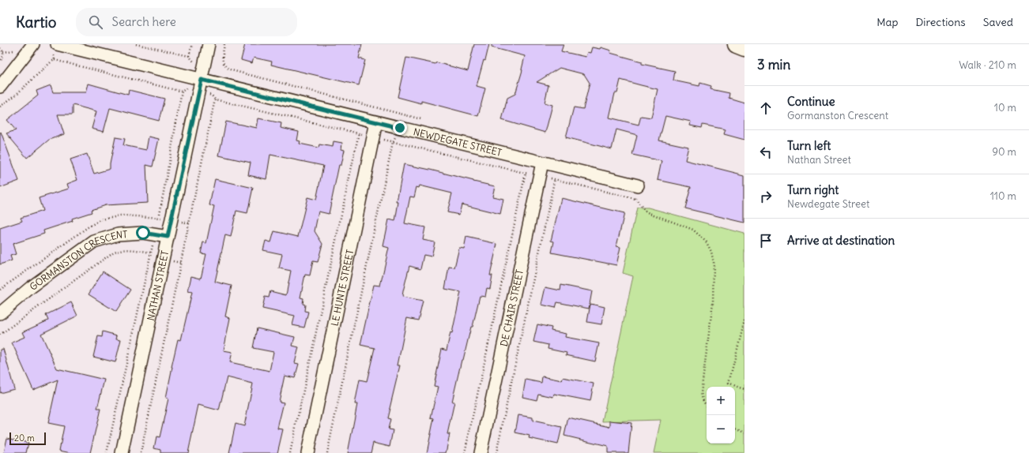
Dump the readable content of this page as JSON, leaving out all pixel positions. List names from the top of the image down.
{
  "streets": {
    "street": [
      "NEWDEGATE STREET",
      "GORMANSTON CRESCENT",
      "NATHAN STREET",
      "LE HUNTE STREET",
      "DE CHAIR STREET"
    ]
  },
  "crossings": [
    ["NEWDEGATE STREET", "NATHAN STREET"],
    ["NEWDEGATE STREET", "LE HUNTE STREET"],
    ["NEWDEGATE STREET", "DE CHAIR STREET"],
    ["GORMANSTON CRESCENT", "NATHAN STREET"]
  ],
  "scale_bar": "20 m",
  "page": {
    "header": "Kartio",
    "search": "Search here",
    "nav": ["Map", "Directions", "Saved"],
    "heading": ["3 min", "Walk · 210 m"],
    "list": [
      ["Continue", "Gormanston Crescent", "10 m"],
      ["Turn left", "Nathan Street", "90 m"],
      ["Turn right", "Newdegate Street", "110 m"],
      "Arrive at destination"
    ],
    "map_buttons": ["+", "−"],
    "scale": "20 m"
  }
}
